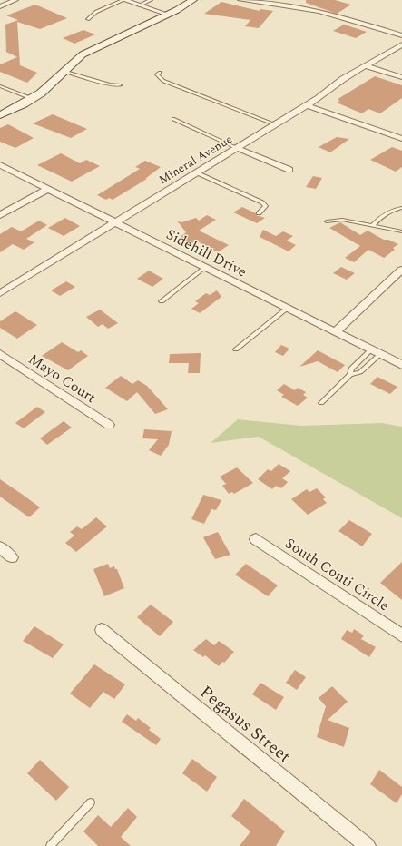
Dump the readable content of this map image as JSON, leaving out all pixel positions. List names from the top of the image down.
{
  "streets": {
    "street": [
      "Mineral Avenue",
      "Sidehill Drive",
      "Mayo Court",
      "South Conti Circle",
      "Pegasus Street"
    ]
  },
  "crossings": [
    ["Mineral Avenue", "Sidehill Drive"]
  ]
}
